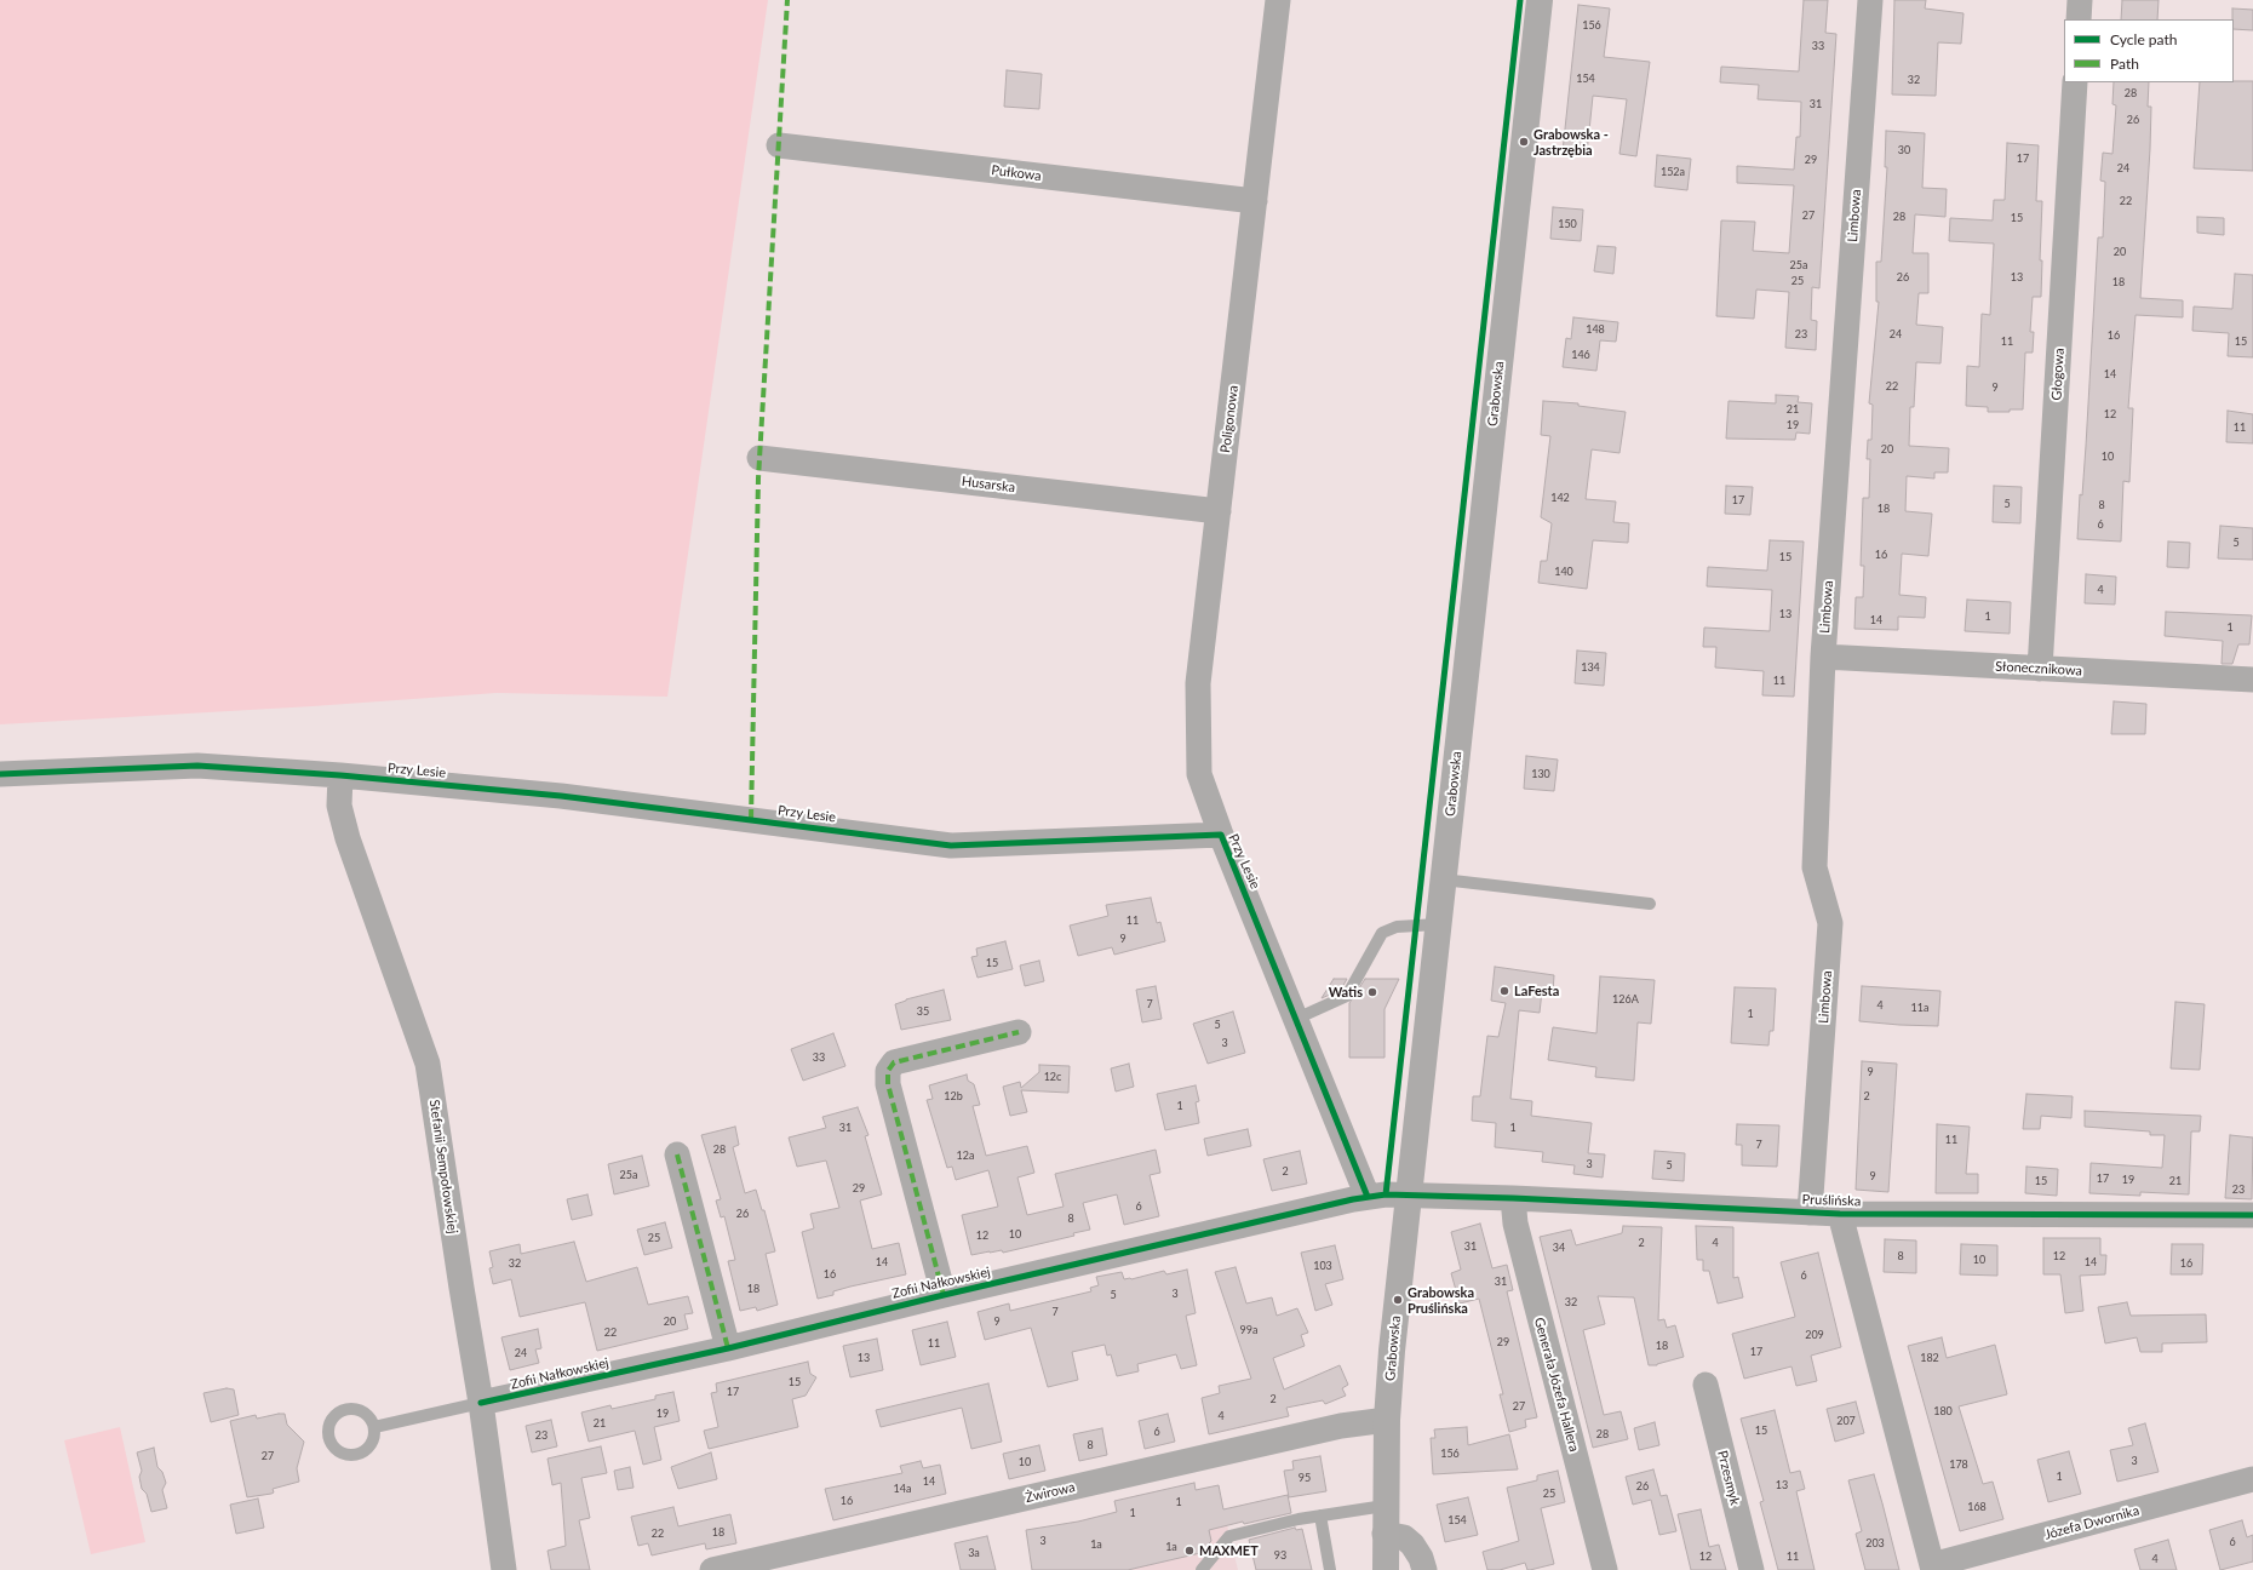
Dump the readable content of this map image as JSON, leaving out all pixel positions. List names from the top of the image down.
{
  "streets": {
    "street": [
      "Pułkowa",
      "Limbowa",
      "Głogowa",
      "Grabowska",
      "Poligonowa",
      "Husarska",
      "Słonecznikowa",
      "Przy Lesie",
      "Stefanii Sempołowskiej",
      "Pruślińska",
      "Zofii Nałkowskiej",
      "Generała Józefa Hallera",
      "Przesmyk",
      "Żwirowa",
      "Józefa Dwornika"
    ]
  },
  "crossings": [
    ["Pułkowa", "Poligonowa"],
    ["Limbowa", "Słonecznikowa"],
    ["Limbowa", "Pruślińska"],
    ["Głogowa", "Słonecznikowa"],
    ["Grabowska", "Pruślińska"],
    ["Grabowska", "Zofii Nałkowskiej"],
    ["Grabowska", "Żwirowa"],
    ["Poligonowa", "Husarska"],
    ["Poligonowa", "Przy Lesie"],
    ["Przy Lesie", "Stefanii Sempołowskiej"],
    ["Przy Lesie", "Zofii Nałkowskiej"],
    ["Stefanii Sempołowskiej", "Zofii Nałkowskiej"],
    ["Pruślińska", "Zofii Nałkowskiej"],
    ["Pruślińska", "Generała Józefa Hallera"]
  ],
  "places": [
    "Grabowska - Jastrzębia",
    "LaFesta",
    "Watis",
    "Grabowska Pruślińska",
    "MAXMET"
  ],
  "house_numbers": [
    "156",
    "33",
    "154",
    "32",
    "28",
    "31",
    "26",
    "30",
    "17",
    "29",
    "24",
    "152a",
    "22",
    "27",
    "28",
    "15",
    "150",
    "20",
    "25a",
    "26",
    "13",
    "25",
    "18",
    "148",
    "23",
    "24",
    "16",
    "11",
    "15",
    "146",
    "14",
    "22",
    "9",
    "21",
    "12",
    "19",
    "11",
    "20",
    "10",
    "142",
    "17",
    "5",
    "8",
    "18",
    "6",
    "5",
    "16",
    "15",
    "140",
    "4",
    "13",
    "1",
    "14",
    "1",
    "134",
    "11",
    "130",
    "11",
    "9",
    "15",
    "126A",
    "7",
    "4",
    "11a",
    "35",
    "1",
    "5",
    "3",
    "33",
    "9",
    "12c",
    "12b",
    "2",
    "1",
    "31",
    "1",
    "11",
    "7",
    "28",
    "12a",
    "3",
    "5",
    "2",
    "25a",
    "9",
    "17",
    "19",
    "15",
    "21",
    "29",
    "23",
    "6",
    "26",
    "8",
    "10",
    "12",
    "25",
    "2",
    "4",
    "31",
    "34",
    "8",
    "12",
    "10",
    "14",
    "14",
    "32",
    "16",
    "103",
    "16",
    "6",
    "31",
    "18",
    "3",
    "5",
    "32",
    "7",
    "20",
    "9",
    "99a",
    "22",
    "209",
    "29",
    "11",
    "18",
    "17",
    "24",
    "13",
    "182",
    "15",
    "17",
    "2",
    "27",
    "180",
    "19",
    "4",
    "207",
    "21",
    "15",
    "6",
    "28",
    "23",
    "8",
    "156",
    "27",
    "3",
    "10",
    "178",
    "1",
    "95",
    "14",
    "13",
    "26",
    "14a",
    "25",
    "16",
    "1",
    "168",
    "1",
    "154",
    "18",
    "22",
    "3",
    "6",
    "203",
    "1a",
    "1a",
    "3a",
    "93",
    "12",
    "11",
    "4"
  ],
  "legend": ["Cycle path", "Path"]
}
